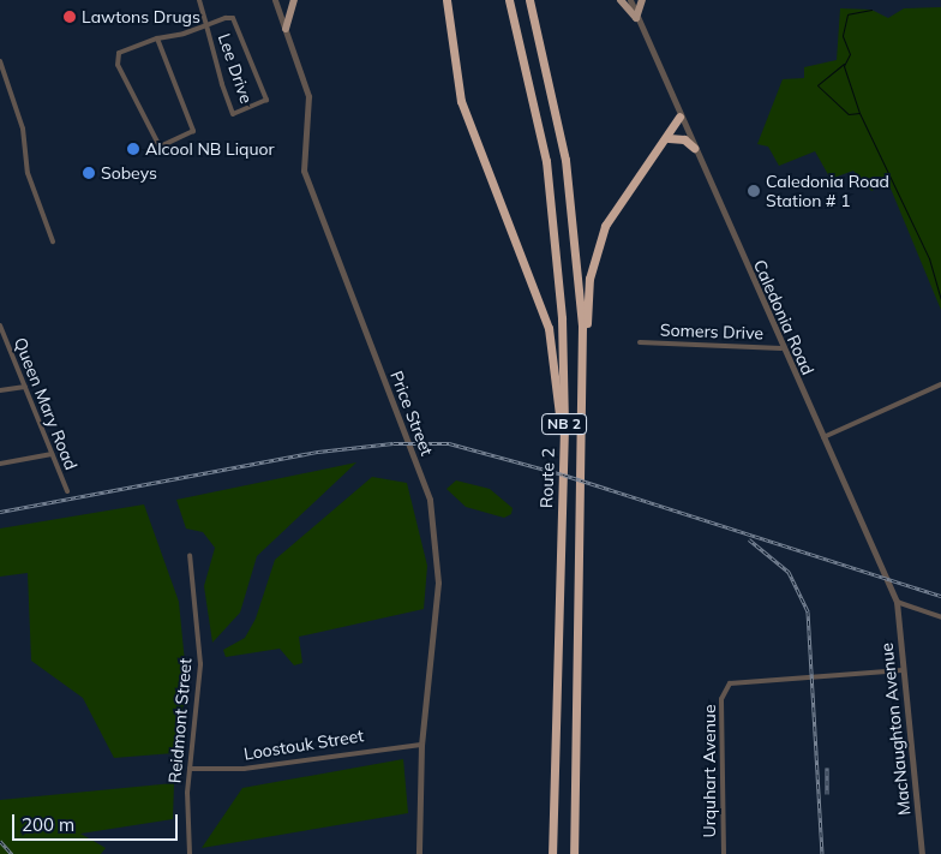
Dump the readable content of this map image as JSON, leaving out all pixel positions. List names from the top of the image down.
{
  "streets": {
    "highway": ["NB 2", "Route 2"],
    "street": [
      "Lee Drive",
      "Caledonia Road",
      "Somers Drive",
      "Queen Mary Road",
      "Price Street",
      "Reidmont Street",
      "MacNaughton Avenue",
      "Loostouk Street",
      "Urquhart Avenue"
    ]
  },
  "crossings": [
    ["Caledonia Road", "Somers Drive"],
    ["Caledonia Road", "MacNaughton Avenue"],
    ["Price Street", "Loostouk Street"],
    ["Reidmont Street", "Loostouk Street"],
    ["MacNaughton Avenue", "Urquhart Avenue"]
  ],
  "places": [
    "Lawtons Drugs",
    "Alcool NB Liquor",
    "Sobeys",
    "Caledonia Road Station # 1"
  ],
  "scale_bar": "200 m"
}
